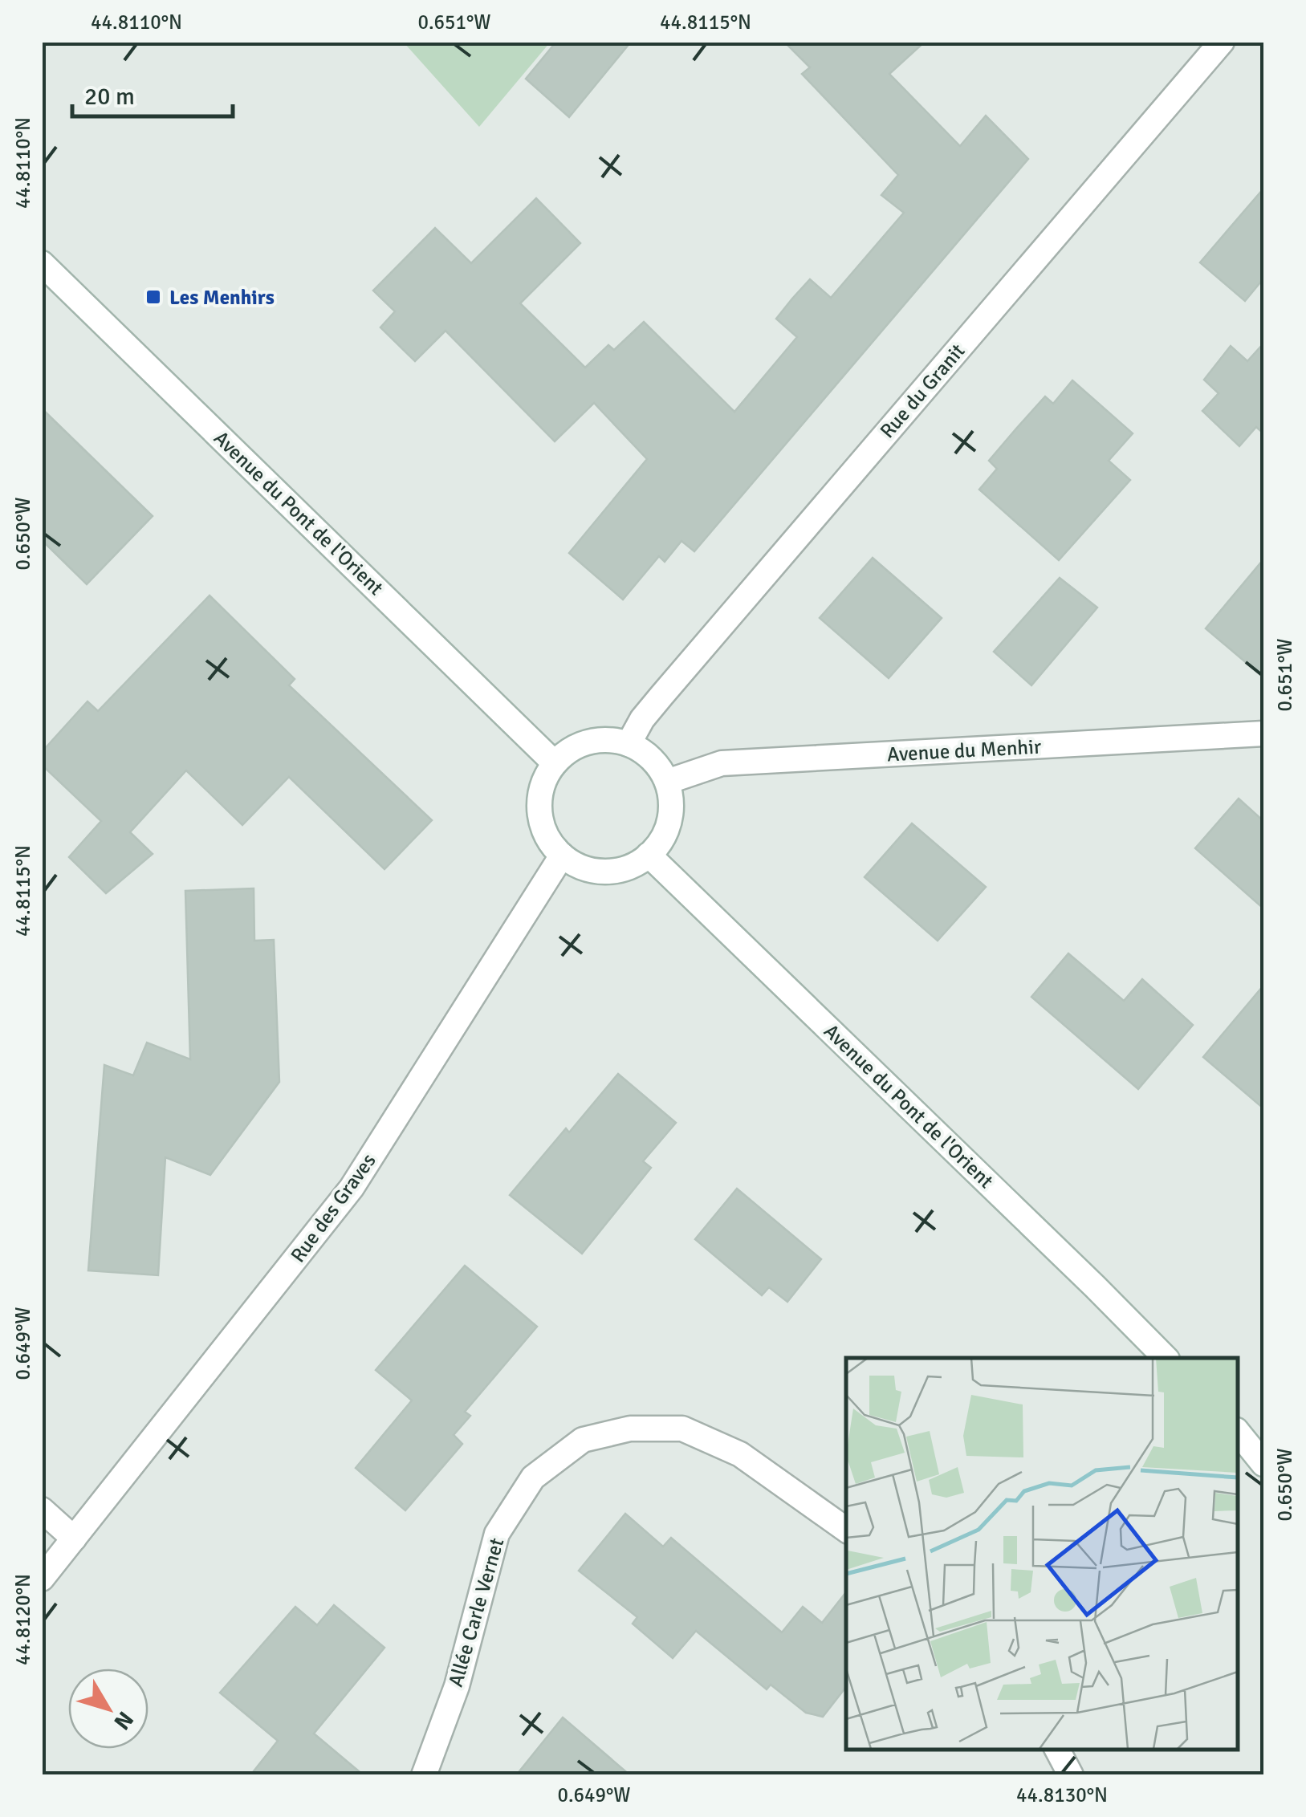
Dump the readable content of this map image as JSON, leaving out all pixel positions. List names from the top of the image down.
{
  "streets": {
    "street": [
      "Rue du Granit",
      "Avenue du Pont de l'Orient",
      "Avenue du Menhir",
      "Rue des Graves",
      "Allée Carle Vernet"
    ]
  },
  "crossings": [
    ["Rue du Granit", "Avenue du Pont de l'Orient"],
    ["Rue du Granit", "Avenue du Menhir"],
    ["Rue du Granit", "Rue des Graves"],
    ["Avenue du Pont de l'Orient", "Avenue du Menhir"],
    ["Avenue du Pont de l'Orient", "Rue des Graves"],
    ["Avenue du Menhir", "Rue des Graves"]
  ],
  "places": {
    "transit": ["Les Menhirs"]
  },
  "scale_bar": "20 m",
  "north": "bottom right",
  "coordinates": [
    "44.8110°N",
    "0.651°W",
    "44.8115°N",
    "0.650°W",
    "0.649°W",
    "44.8120°N",
    "44.8130°N"
  ]
}
